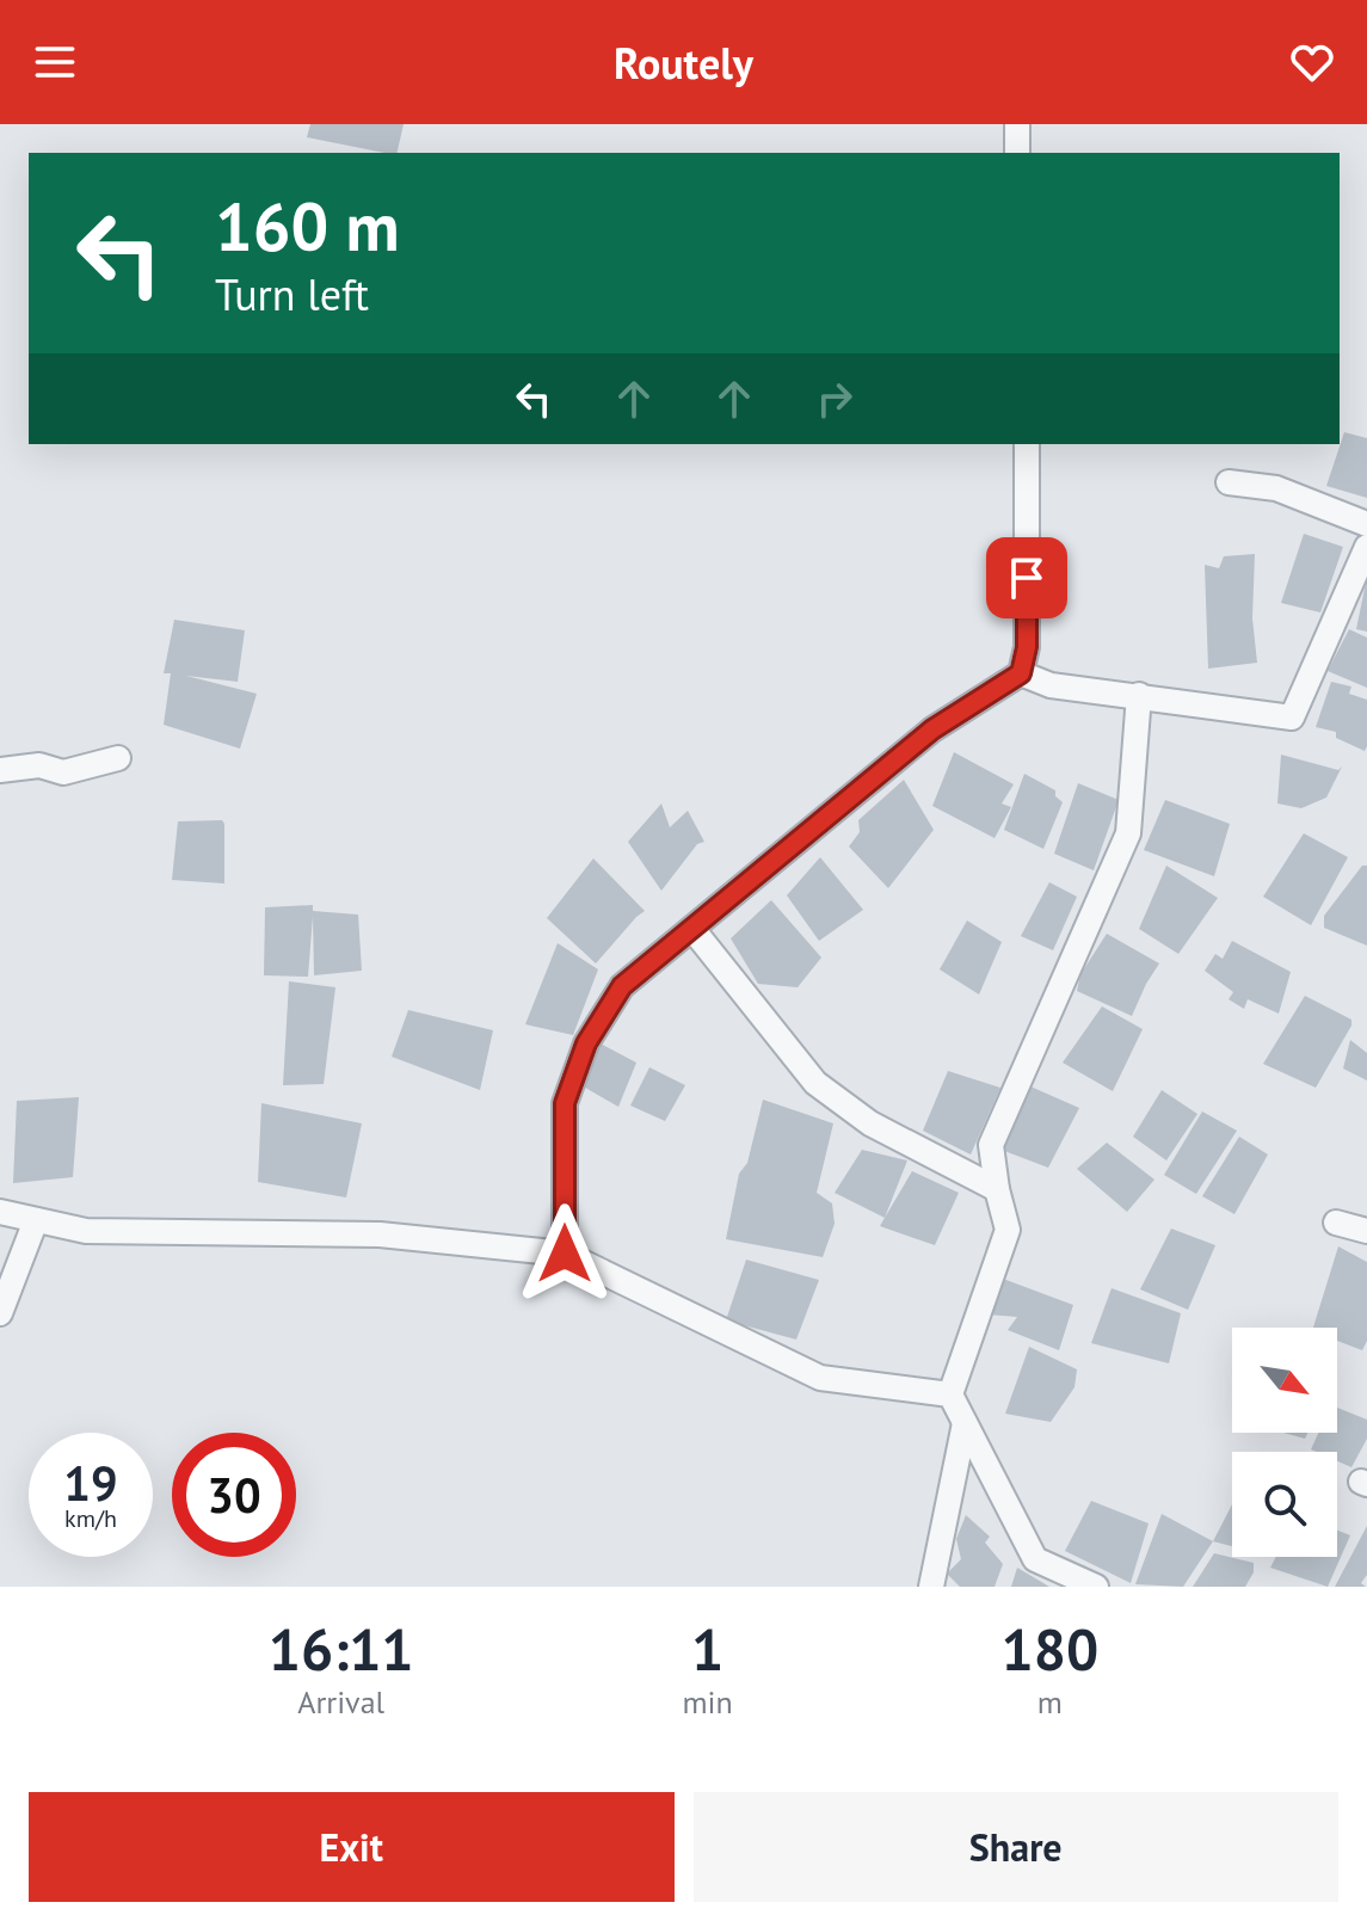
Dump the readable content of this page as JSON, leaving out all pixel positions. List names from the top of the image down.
{
  "north": "bottom right",
  "page": {
    "header": "Routely",
    "turn": ["160 m", "Turn left"],
    "speed": "19 km/h",
    "limit": "30",
    "eta": [
      "16:11",
      "Arrival",
      "1",
      "min",
      "180",
      "m"
    ],
    "buttons": ["Exit", "Share"]
  }
}
